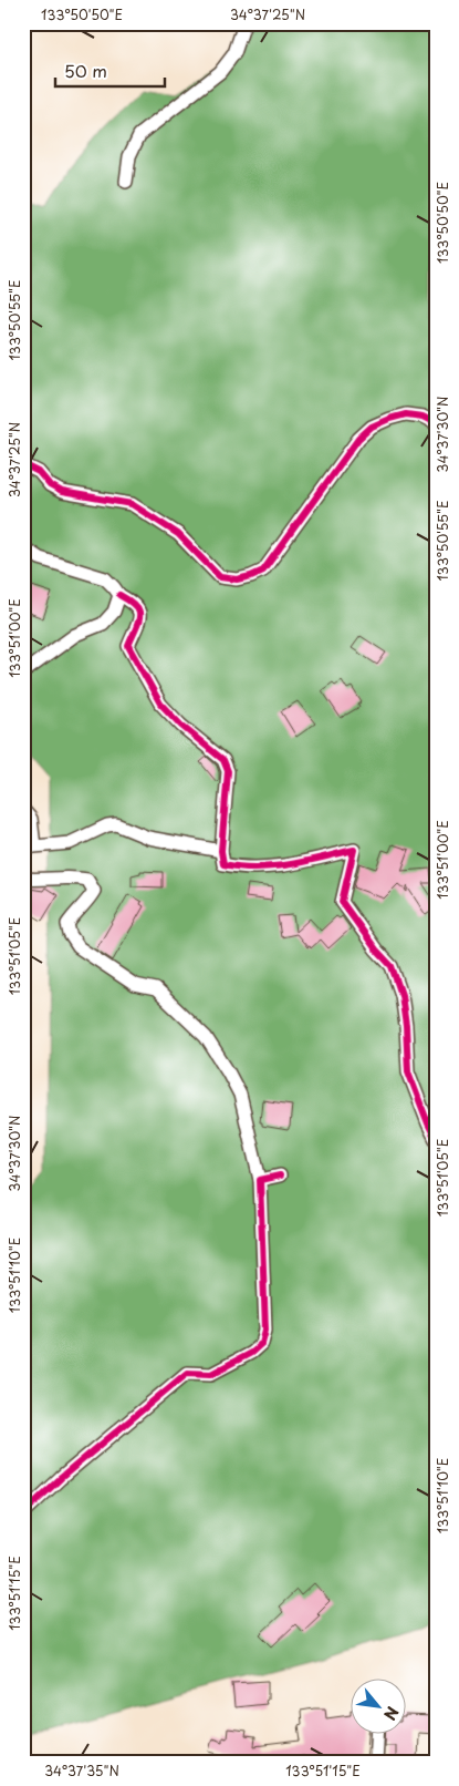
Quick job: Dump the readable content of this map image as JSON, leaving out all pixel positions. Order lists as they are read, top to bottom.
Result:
{
  "scale_bar": "50 m",
  "north": "bottom right",
  "coordinates": [
    "133°50'50\"E",
    "34°37'25\"N",
    "133°50'55\"E",
    "34°37'30\"N",
    "133°51'00\"E",
    "133°51'05\"E",
    "133°51'10\"E",
    "133°51'15\"E",
    "34°37'35\"N"
  ]
}
